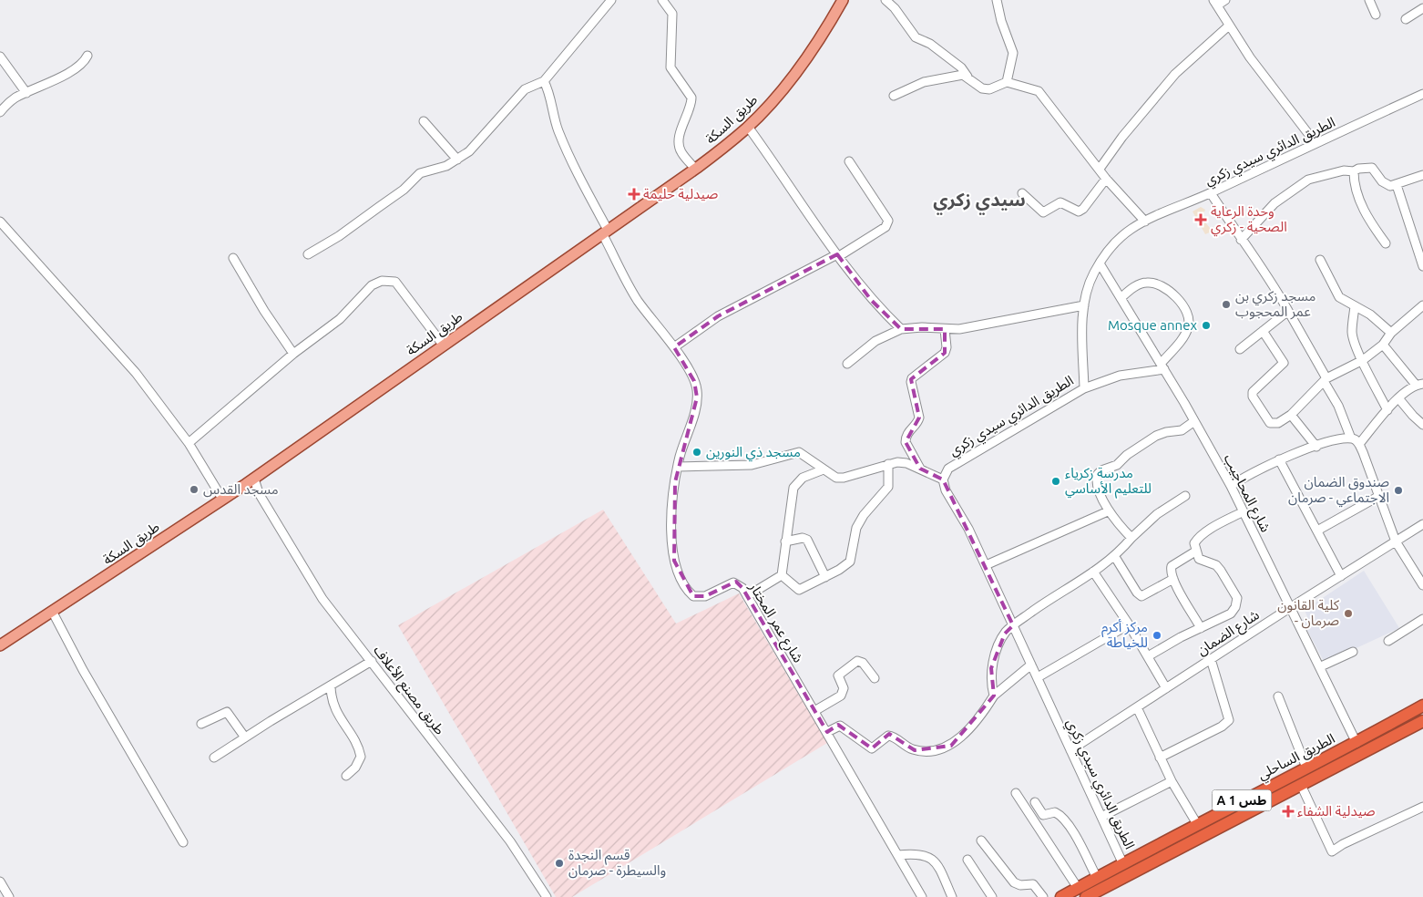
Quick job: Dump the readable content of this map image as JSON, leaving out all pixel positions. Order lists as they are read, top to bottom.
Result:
{
  "streets": {
    "highway": ["الطريق الساحلي", "A 1 طس"],
    "main road": ["طريق السكة"],
    "street": [
      "الطريق الدائري سيدي زكري",
      "شارع المحاجيب",
      "شارع عمر المختار",
      "شارع الضمان",
      "طريق مصنع الأعلاف"
    ]
  },
  "crossings": [
    ["طريق السكة", "شارع عمر المختار"],
    ["طريق السكة", "طريق مصنع الأعلاف"],
    ["الطريق الدائري سيدي زكري", "شارع المحاجيب"],
    ["الطريق الدائري سيدي زكري", "شارع الضمان"],
    ["الطريق الدائري سيدي زكري", "الطريق الساحلي"],
    ["شارع المحاجيب", "شارع الضمان"],
    ["شارع المحاجيب", "الطريق الساحلي"]
  ],
  "districts": ["سيدي زكري"],
  "places": {
    "health": ["صيدلية حليمة", "وحدة الرعاية الصحية - زكري", "صيدلية الشفاء"],
    "other": [
      "مسجد زكري بن عمر المحجوب",
      "Mosque annex",
      "مسجد ذي النورين",
      "مدرسة زكرياء للتعليم الأساسي",
      "مسجد القدس",
      "صندوق الضمان الاجتماعي - صرمان",
      "كلية القانون - صرمان",
      "مركز أكرم للخياطة",
      "قسم النجدة والسيطرة - صرمان"
    ]
  }
}
